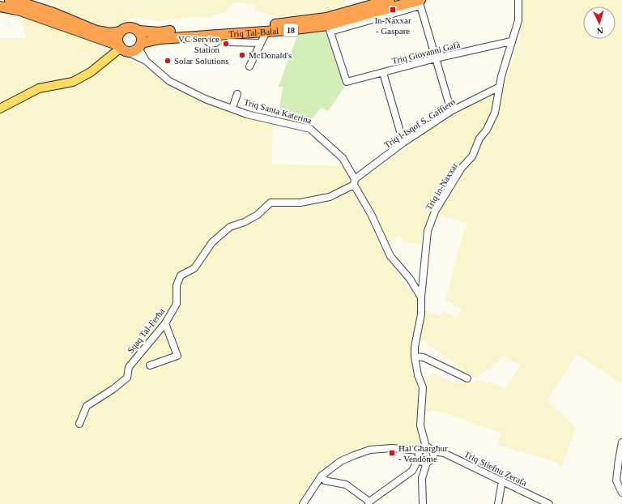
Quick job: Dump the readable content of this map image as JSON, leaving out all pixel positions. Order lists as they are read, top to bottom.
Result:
{
  "streets": {
    "highway": ["18", "Triq Tal-Balal"],
    "street": [
      "Triq Giovanni Gafà",
      "Triq Santa Katerina",
      "Triq l-Isqof S. Gaffiero",
      "Triq in-Naxxar",
      "Sqaq Tal-Ferħa",
      "Triq Stiefnu Zerafa"
    ]
  },
  "crossings": [
    ["Triq Tal-Balal", "Triq Giovanni Gafà"],
    ["Triq Tal-Balal", "Triq Santa Katerina"],
    ["Triq Giovanni Gafà", "Triq in-Naxxar"],
    ["Triq Santa Katerina", "Triq l-Isqof S. Gaffiero"],
    ["Triq Santa Katerina", "Triq in-Naxxar"],
    ["Triq Santa Katerina", "Sqaq Tal-Ferħa"],
    ["Triq l-Isqof S. Gaffiero", "Triq in-Naxxar"],
    ["Triq l-Isqof S. Gaffiero", "Sqaq Tal-Ferħa"],
    ["Triq in-Naxxar", "Triq Stiefnu Zerafa"]
  ],
  "places": {
    "transit": ["In-Naxxar - Gaspare", "Ħal Għargħur - Vendôme"],
    "other": ["VC Service Station", "McDonald's", "Solar Solutions"]
  },
  "north": "bottom"
}
